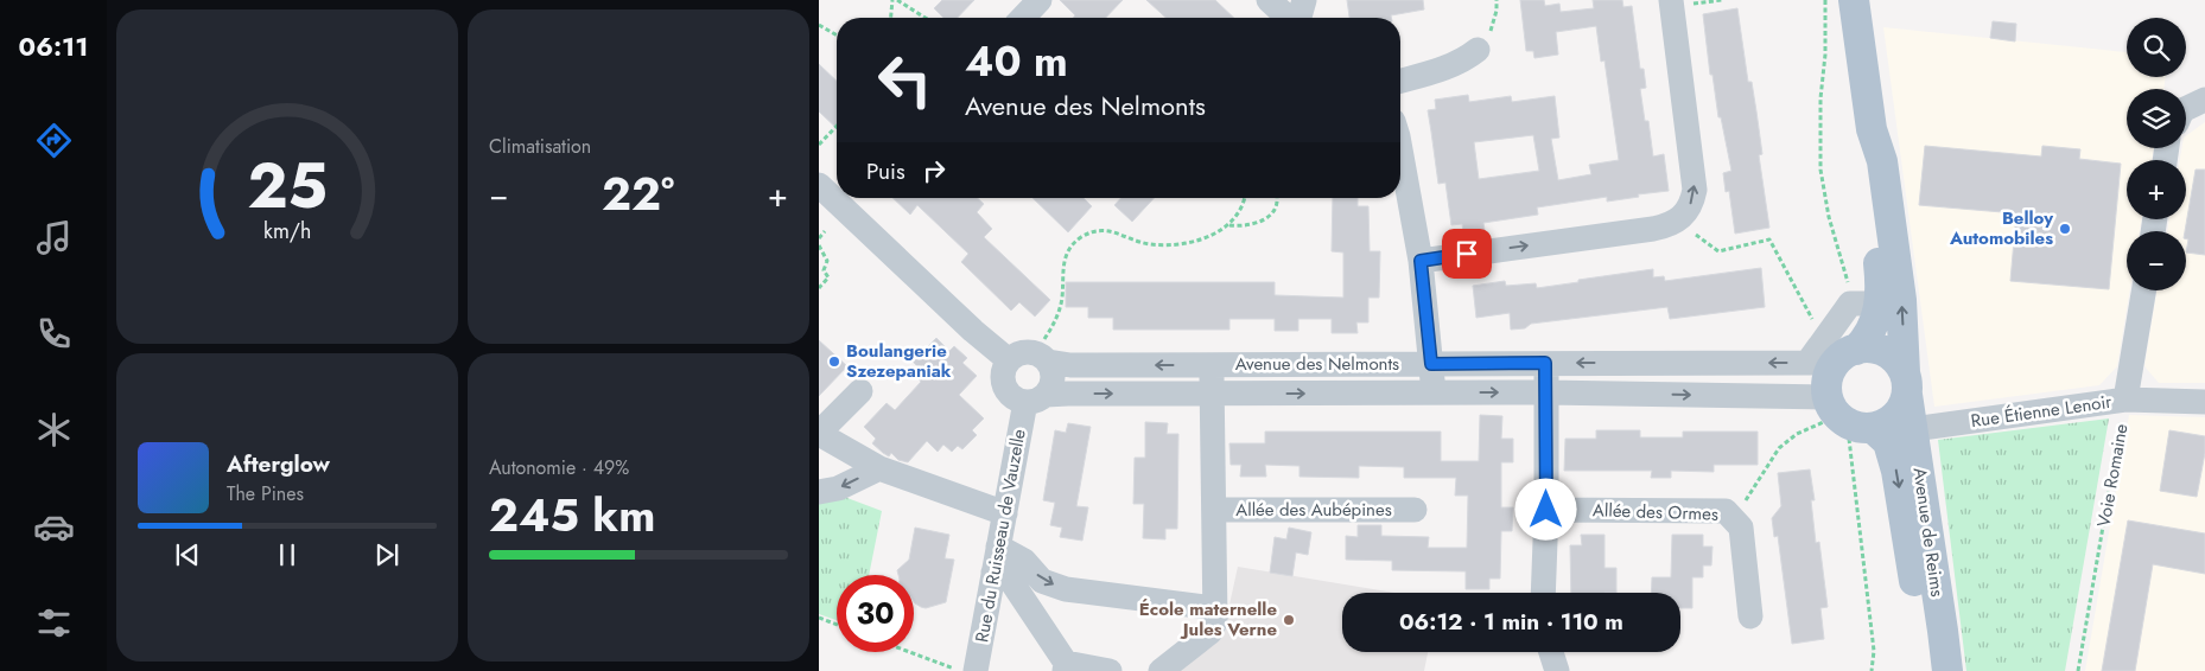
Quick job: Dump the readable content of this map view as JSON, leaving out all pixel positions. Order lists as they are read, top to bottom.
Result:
{
  "streets": {
    "main road": ["Avenue de Reims"],
    "street": [
      "Avenue des Nelmonts",
      "Rue Étienne Lenoir",
      "Voie Romaine",
      "Allée des Aubépines",
      "Allée des Ormes",
      "Rue du Ruisseau de Vauzelle"
    ]
  },
  "crossings": [
    ["Avenue des Nelmonts", "Allée des Aubépines"],
    ["Avenue des Nelmonts", "Avenue de Reims"],
    ["Avenue des Nelmonts", "Rue du Ruisseau de Vauzelle"],
    ["Rue Étienne Lenoir", "Voie Romaine"],
    ["Rue Étienne Lenoir", "Avenue de Reims"]
  ],
  "places": ["Belloy Automobiles", "Boulangerie Szezepaniak", "École maternelle Jules Verne"],
  "page": {
    "tabs": "06:11",
    "tile": [
      "Climatisation",
      ["Autonomie · 49%", "245 km"]
    ],
    "map_buttons": ["+", "−"],
    "turn": ["40 m", "Avenue des Nelmonts"],
    "then": "Puis",
    "heat": ["−", "22°", "+"],
    "song": ["Afterglow", "The Pines"],
    "limit": "30",
    "trip": "06:12 · 1 min · 110 m",
    "gauge": ["25", "km/h"]
  }
}
